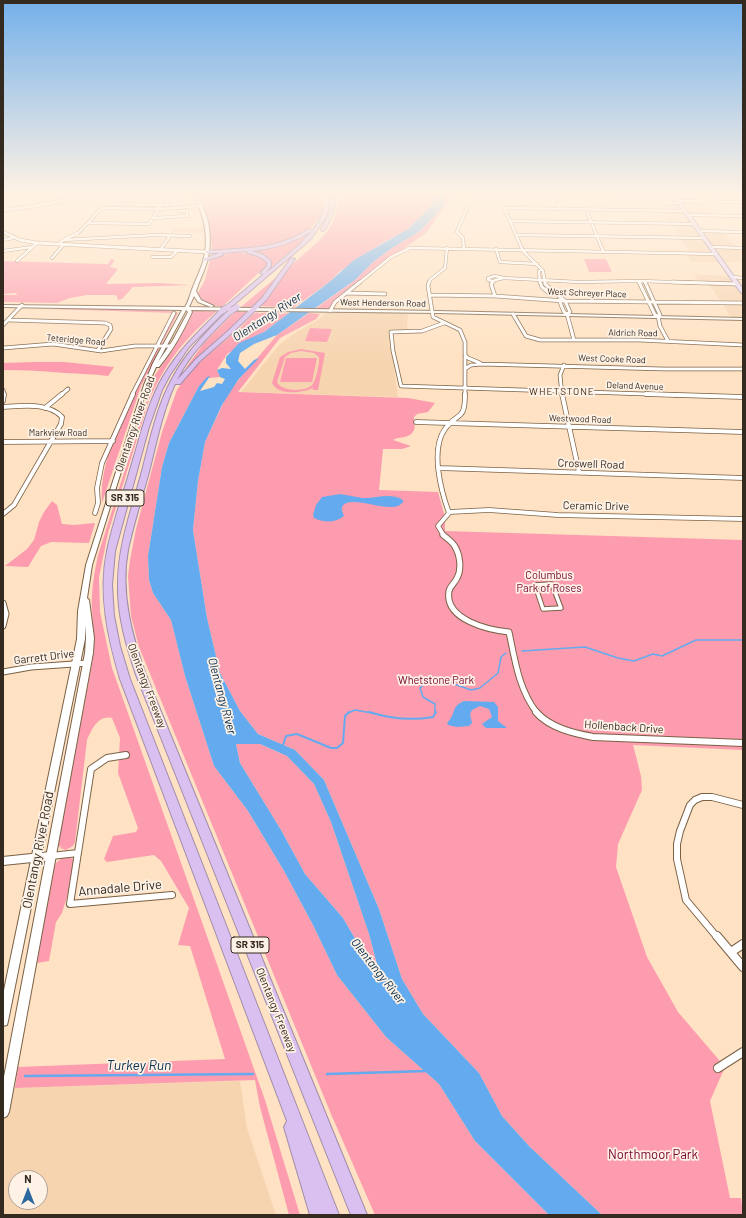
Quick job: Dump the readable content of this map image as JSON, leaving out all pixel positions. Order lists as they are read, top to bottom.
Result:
{
  "streets": {
    "highway": ["SR 315", "Olentangy Freeway"],
    "main road": ["West Henderson Road", "Olentangy River Road"],
    "street": [
      "West Schreyer Place",
      "Aldrich Road",
      "Teteridge Road",
      "West Cooke Road",
      "Deland Avenue",
      "Westwood Road",
      "Markview Road",
      "Croswell Road",
      "Ceramic Drive",
      "Garrett Drive",
      "Hollenback Drive",
      "Annadale Drive"
    ]
  },
  "crossings": [
    ["West Henderson Road", "Aldrich Road"],
    ["West Henderson Road", "Olentangy River Road"],
    ["West Henderson Road", "Olentangy Freeway"],
    ["Teteridge Road", "Olentangy River Road"],
    ["Olentangy River Road", "Markview Road"],
    ["Olentangy River Road", "Garrett Drive"],
    ["Ceramic Drive", "Hollenback Drive"]
  ],
  "districts": ["WHETSTONE"],
  "water": ["Olentangy River", "Turkey Run"],
  "parks": ["Columbus Park of Roses", "Whetstone Park", "Northmoor Park"],
  "north": "top"
}
